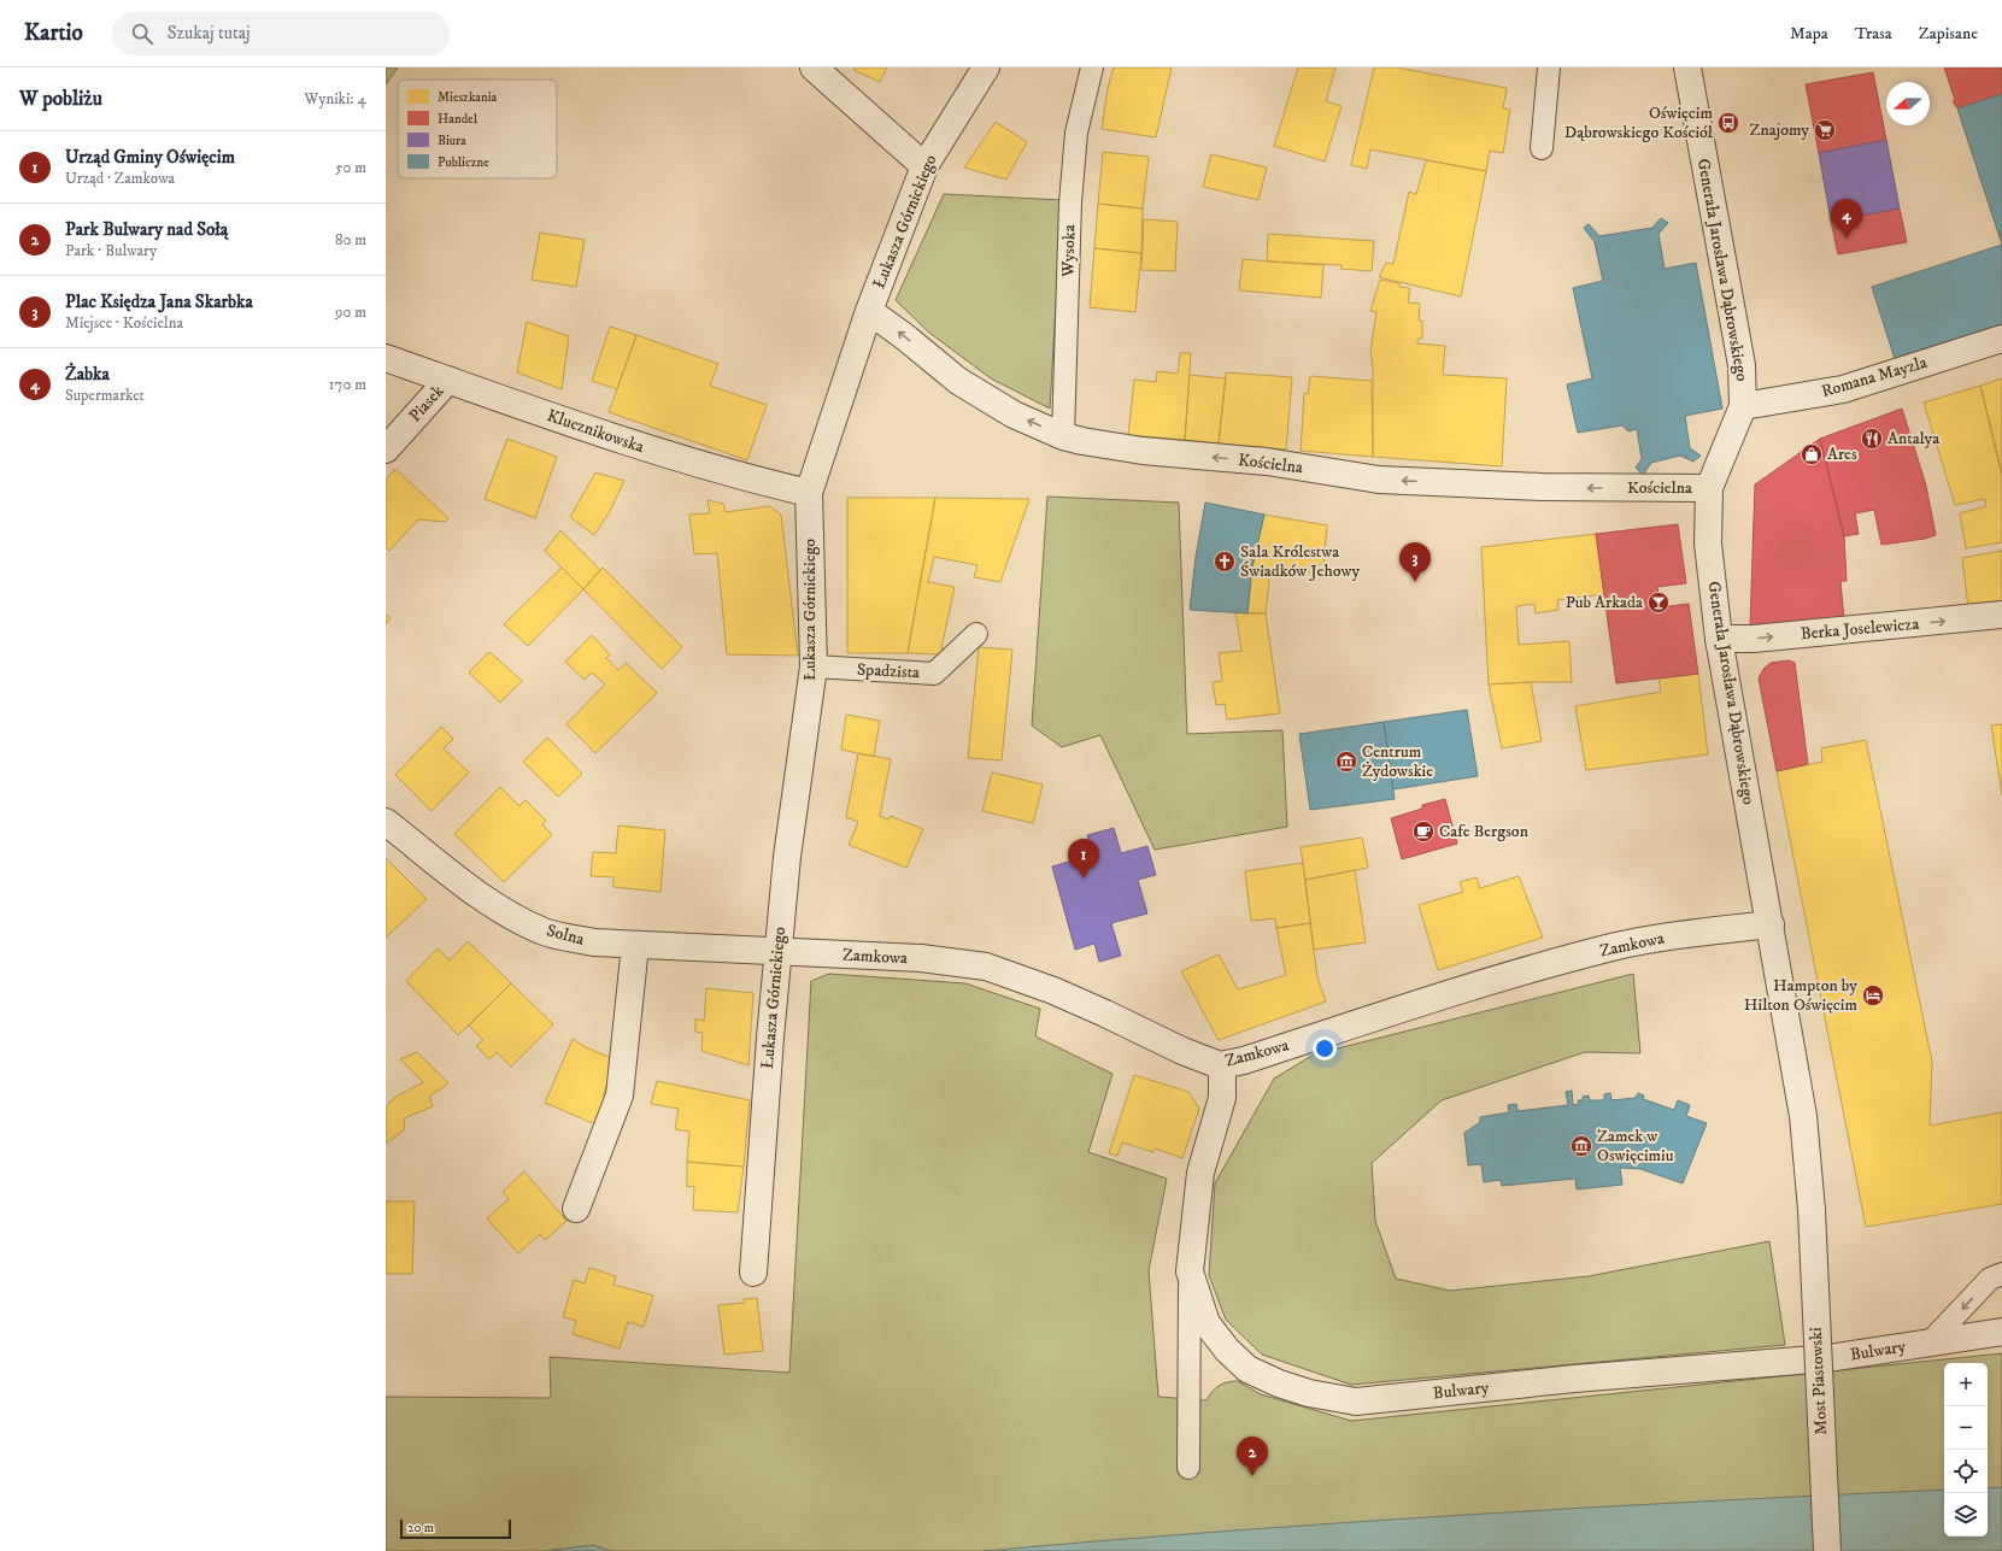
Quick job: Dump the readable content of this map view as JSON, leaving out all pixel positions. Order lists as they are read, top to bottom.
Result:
{
  "streets": {
    "street": [
      "Łukasza Górnickiego",
      "Generała Jarosława Dąbrowskiego",
      "Romana Mayzla",
      "Piasek",
      "Klucznikowska",
      "Kościelna",
      "Berka Joselewicza",
      "Solna",
      "Zamkowa",
      "Bulwary",
      "Most Piastowski"
    ],
    "lane": ["Wysoka", "Spadzista"]
  },
  "crossings": [
    ["Łukasza Górnickiego", "Klucznikowska"],
    ["Łukasza Górnickiego", "Kościelna"],
    ["Łukasza Górnickiego", "Spadzista"],
    ["Łukasza Górnickiego", "Solna"],
    ["Łukasza Górnickiego", "Zamkowa"],
    ["Wysoka", "Kościelna"],
    ["Generała Jarosława Dąbrowskiego", "Romana Mayzla"],
    ["Generała Jarosława Dąbrowskiego", "Kościelna"],
    ["Generała Jarosława Dąbrowskiego", "Berka Joselewicza"],
    ["Generała Jarosława Dąbrowskiego", "Zamkowa"],
    ["Generała Jarosława Dąbrowskiego", "Most Piastowski"],
    ["Piasek", "Klucznikowska"],
    ["Solna", "Zamkowa"],
    ["Zamkowa", "Bulwary"]
  ],
  "one_way": ["Kościelna", "Berka Joselewicza"],
  "places": {
    "bus stop": ["Oświęcim Dąbrowskiego Kościół"],
    "supermarket": ["Znajomy"],
    "restaurant": ["Antalya"],
    "shop": ["Ares"],
    "church": ["Sala Królestwa Świadków Jehowy"],
    "bar": ["Pub Arkada"],
    "museum": ["Centrum Żydowskie", "Zamek w Oswięcimiu"],
    "cafe": ["Cafe Bergson"],
    "hotel": ["Hampton by Hilton Oświęcim"]
  },
  "legend": [
    "Mieszkania",
    "Handel",
    "Biura",
    "Publiczne"
  ],
  "scale_bar": "20 m",
  "north": "left",
  "page": {
    "header": "Kartio",
    "search": "Szukaj tutaj",
    "nav": ["Mapa", "Trasa", "Zapisane"],
    "heading": ["W pobliżu", "Wyniki: 4"],
    "list": [
      {
        "mark": "1",
        "name": "Urząd Gminy Oświęcim",
        "note": "Urząd · Zamkowa",
        "value": "50 m"
      },
      {
        "mark": "2",
        "name": "Park Bulwary nad Sołą",
        "note": "Park · Bulwary",
        "value": "80 m"
      },
      {
        "mark": "3",
        "name": "Plac Księdza Jana Skarbka",
        "note": "Miejsce · Kościelna",
        "value": "90 m"
      },
      {
        "mark": "4",
        "name": "Żabka",
        "note": "Supermarket",
        "value": "170 m"
      }
    ],
    "pins": [
      "4",
      "3",
      "1",
      "2"
    ],
    "map_buttons": ["+", "−"],
    "scale": "20 m"
  }
}
